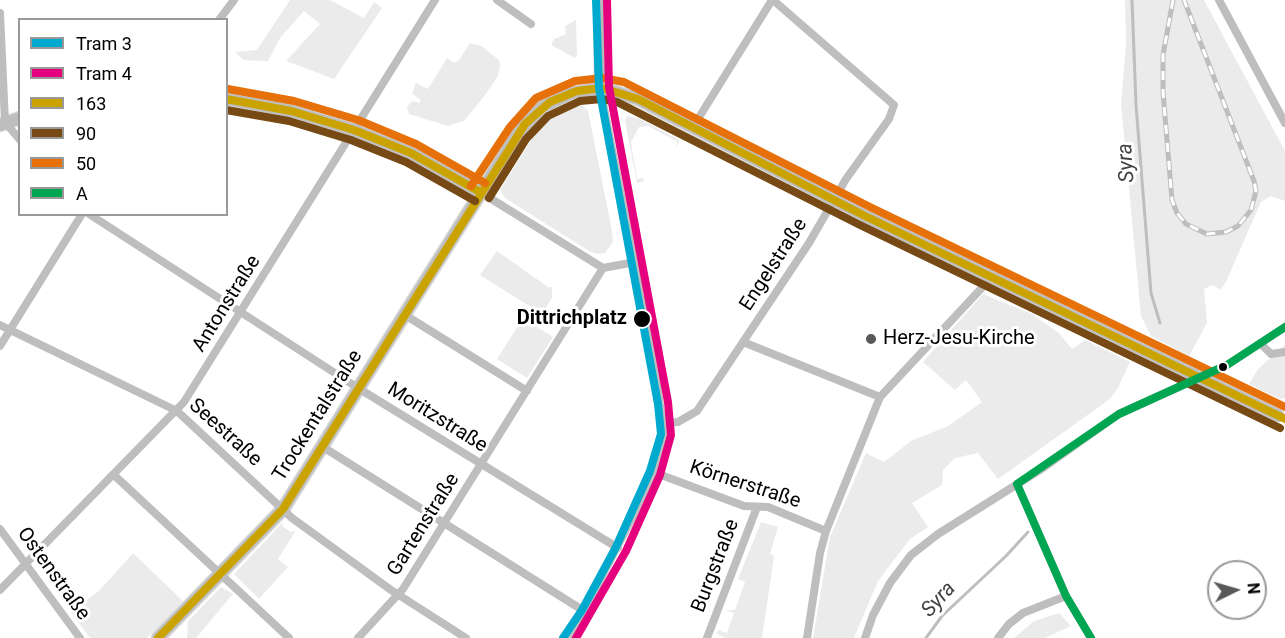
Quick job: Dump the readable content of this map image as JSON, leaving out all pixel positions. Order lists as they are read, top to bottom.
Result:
{
  "streets": {
    "main road": ["Trockentalstraße"],
    "street": [
      "Engelstraße",
      "Antonstraße",
      "Moritzstraße",
      "Seestraße",
      "Körnerstraße",
      "Gartenstraße",
      "Burgstraße",
      "Ostenstraße"
    ]
  },
  "crossings": [
    ["Antonstraße", "Moritzstraße"],
    ["Antonstraße", "Seestraße"],
    ["Antonstraße", "Ostenstraße"],
    ["Trockentalstraße", "Moritzstraße"],
    ["Trockentalstraße", "Seestraße"],
    ["Moritzstraße", "Gartenstraße"],
    ["Seestraße", "Gartenstraße"],
    ["Körnerstraße", "Burgstraße"]
  ],
  "water": ["Syra"],
  "places": ["Dittrichplatz", "Herz-Jesu-Kirche"],
  "lines": [
    "tram line 3",
    "tram line 4",
    "transit line 50",
    "transit line 163",
    "transit line 90",
    "transit line A"
  ],
  "legend": [
    "Tram 3",
    "Tram 4",
    "163",
    "90",
    "50",
    "A"
  ],
  "north": "right"
}
